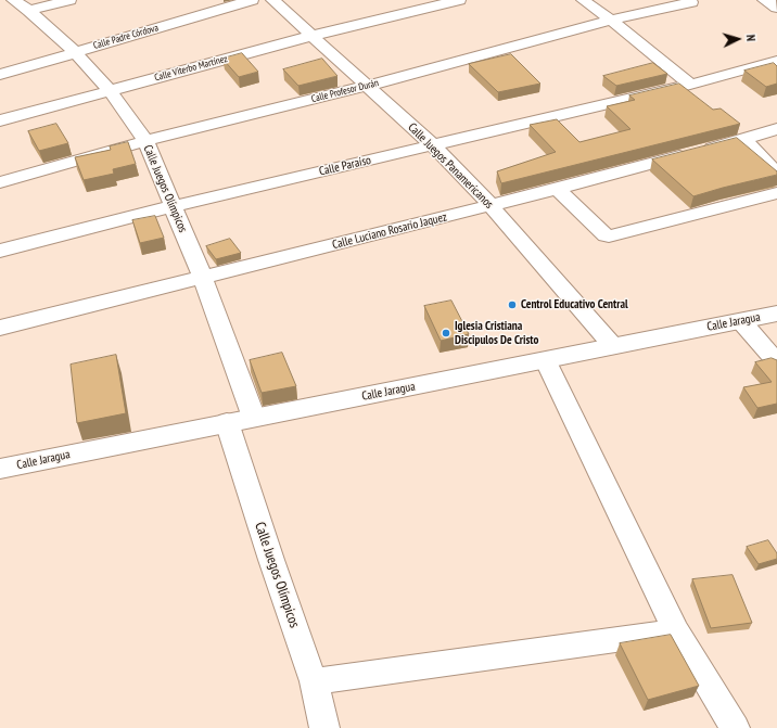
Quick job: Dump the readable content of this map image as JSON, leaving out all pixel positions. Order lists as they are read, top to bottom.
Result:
{
  "streets": {
    "street": [
      "Calle Padre Córdova",
      "Calle Viterbo Martínez",
      "Calle Profesor Durán",
      "Calle Paraíso",
      "Calle Juegos Panamericanos",
      "Calle Juegos Olímpicos",
      "Calle Luciano Rosario Jaquez",
      "Calle Jaragua"
    ]
  },
  "crossings": [
    ["Calle Padre Córdova", "Calle Juegos Olímpicos"],
    ["Calle Viterbo Martínez", "Calle Juegos Panamericanos"],
    ["Calle Viterbo Martínez", "Calle Juegos Olímpicos"],
    ["Calle Profesor Durán", "Calle Juegos Panamericanos"],
    ["Calle Profesor Durán", "Calle Juegos Olímpicos"],
    ["Calle Paraíso", "Calle Juegos Panamericanos"],
    ["Calle Paraíso", "Calle Juegos Olímpicos"],
    ["Calle Juegos Panamericanos", "Calle Luciano Rosario Jaquez"],
    ["Calle Juegos Panamericanos", "Calle Jaragua"],
    ["Calle Juegos Olímpicos", "Calle Luciano Rosario Jaquez"],
    ["Calle Juegos Olímpicos", "Calle Jaragua"]
  ],
  "places": ["Centrol Educativo Central", "Iglesia Cristiana Discipulos De Cristo"],
  "north": "right"
}
